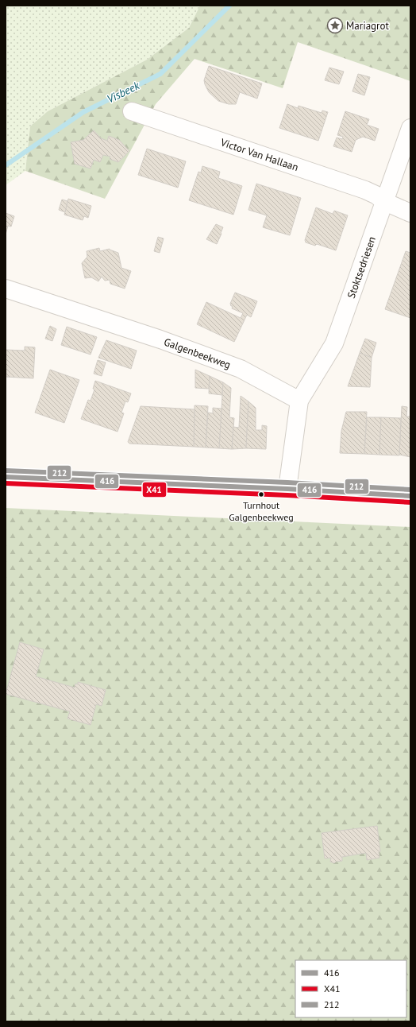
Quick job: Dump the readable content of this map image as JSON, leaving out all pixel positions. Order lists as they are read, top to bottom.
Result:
{
  "streets": {
    "street": ["Victor Van Hallaan", "Stoktsedriesen", "Galgenbeekweg"]
  },
  "crossings": [
    ["Victor Van Hallaan", "Stoktsedriesen"],
    ["Stoktsedriesen", "Galgenbeekweg"]
  ],
  "water": ["Visbeek"],
  "places": {
    "place": ["Mariagrot"],
    "other": ["Turnhout Galgenbeekweg"]
  },
  "lines": ["transit line 212", "transit line 416", "transit line X41"],
  "legend": ["416", "X41", "212"]
}
